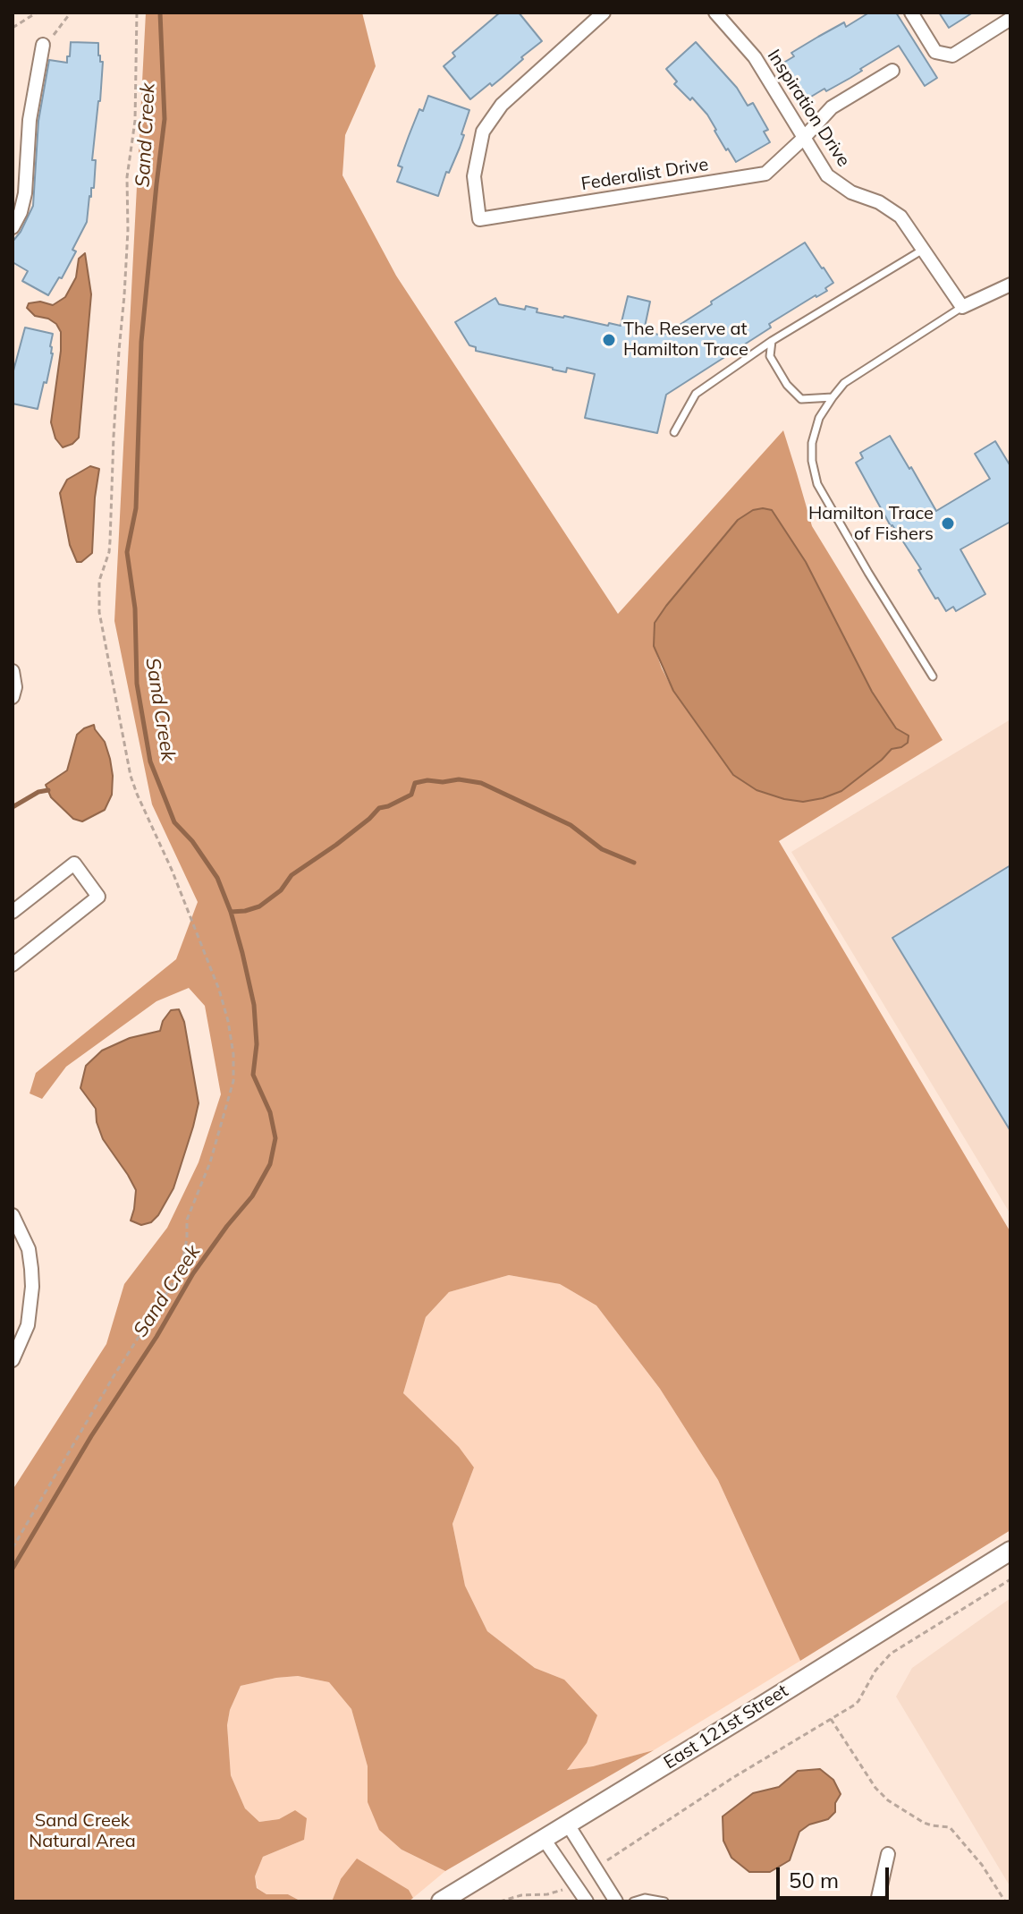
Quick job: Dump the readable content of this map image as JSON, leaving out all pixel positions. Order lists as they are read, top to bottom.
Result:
{
  "streets": {
    "street": ["Inspiration Drive", "Federalist Drive", "East 121st Street"]
  },
  "crossings": [
    ["Inspiration Drive", "Federalist Drive"]
  ],
  "water": ["Sand Creek"],
  "parks": ["Sand Creek Natural Area"],
  "places": ["The Reserve at Hamilton Trace", "Hamilton Trace of Fishers"],
  "scale_bar": "50 m"
}
